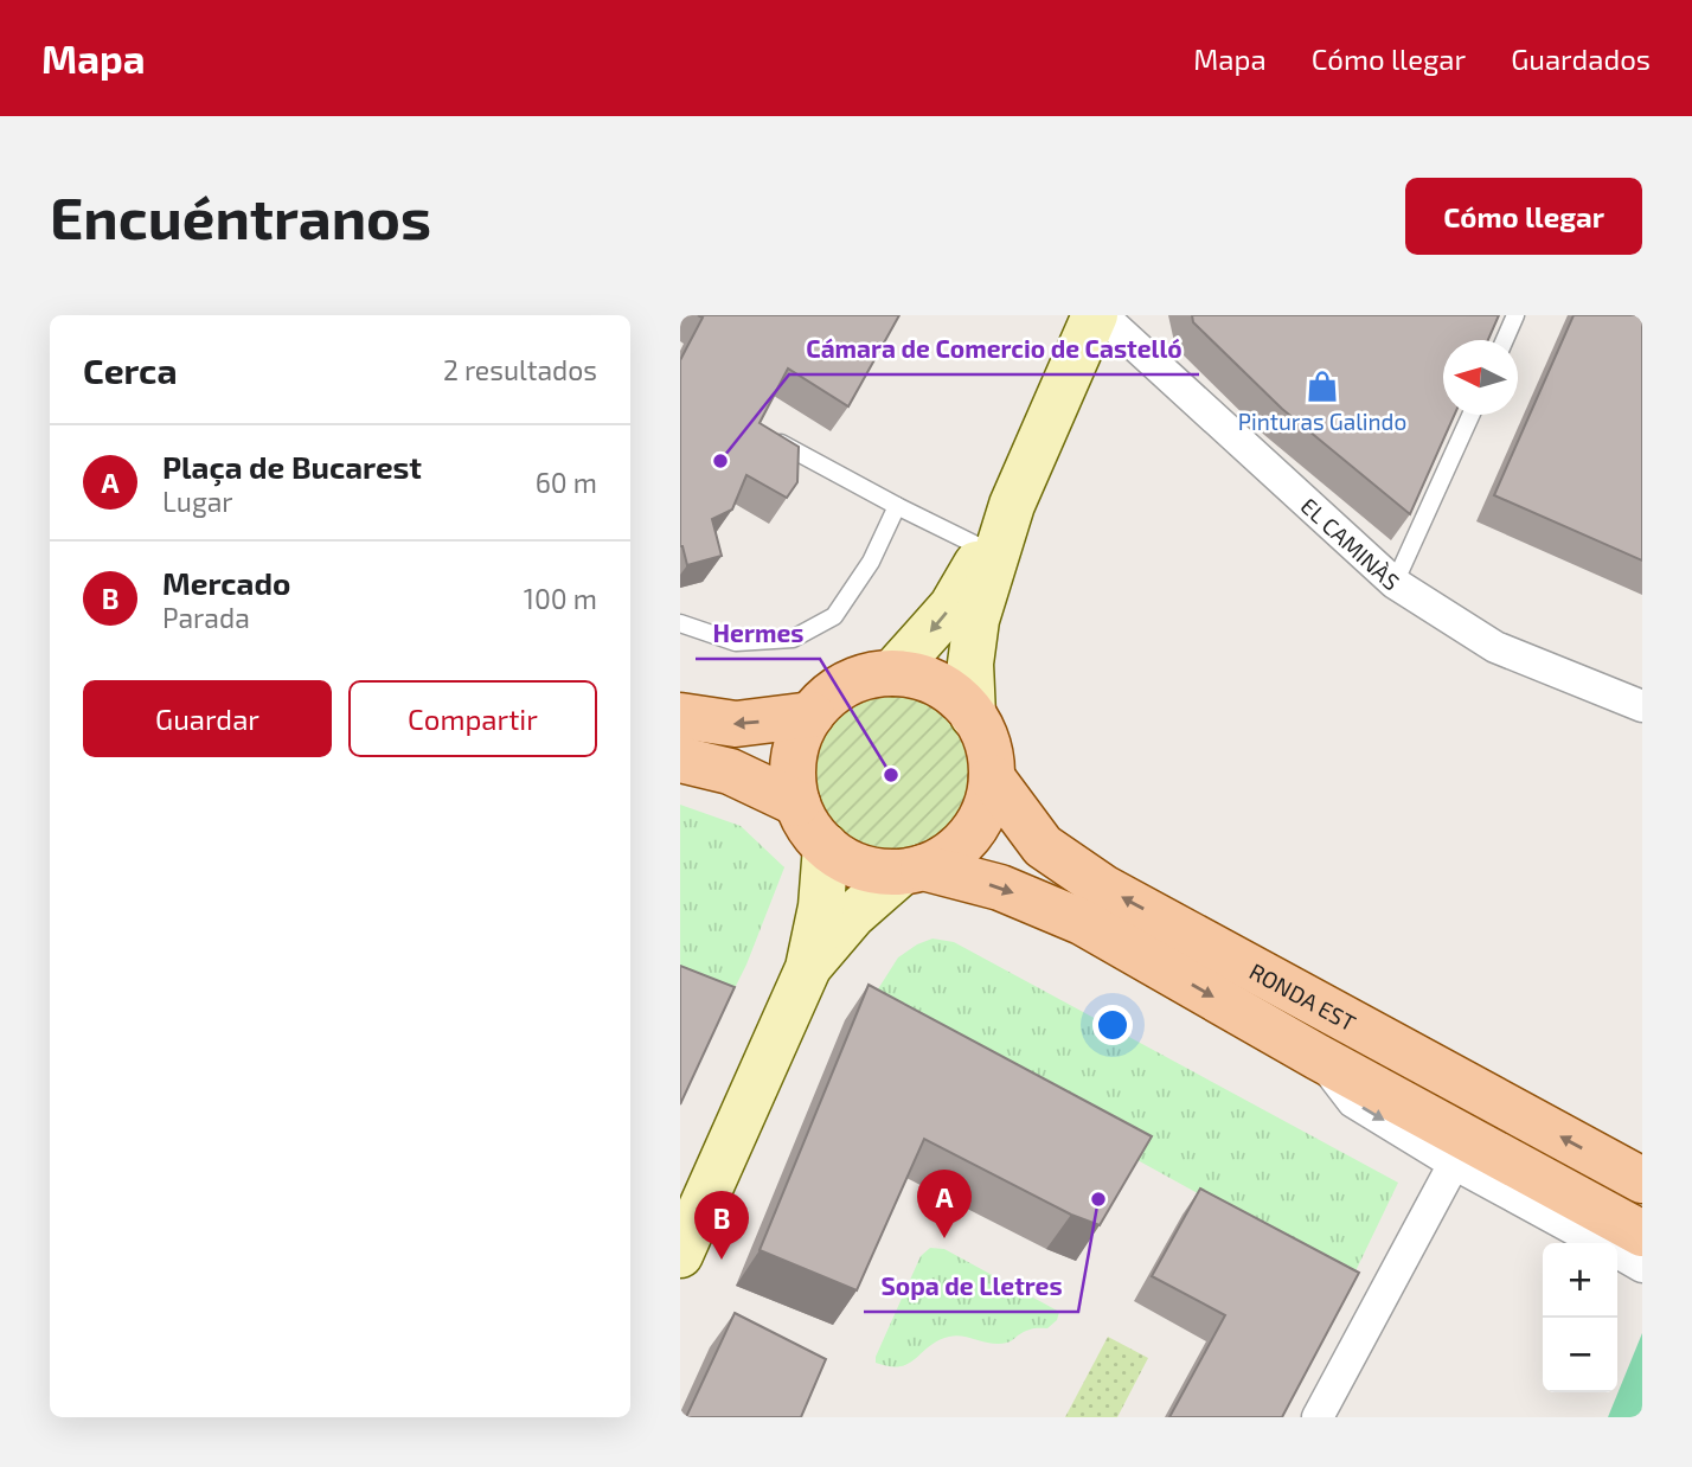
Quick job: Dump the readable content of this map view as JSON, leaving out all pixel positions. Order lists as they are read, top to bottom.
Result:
{
  "streets": {
    "main road": ["RONDA EST"],
    "street": ["EL CAMINÀS"]
  },
  "places": {
    "shop": ["Pinturas Galindo"],
    "other": ["Cámara de Comercio de Castelló", "Hermes", "Sopa de Lletres"]
  },
  "north": "left",
  "page": {
    "header": "Mapa",
    "nav": ["Mapa", "Cómo llegar", "Guardados"],
    "buttons": [
      "Cómo llegar",
      ["Guardar", "Compartir"]
    ],
    "title": "Encuéntranos",
    "heading": ["Cerca", "2 resultados"],
    "list": [
      {
        "mark": "A",
        "name": "Plaça de Bucarest",
        "note": "Lugar",
        "value": "60 m"
      },
      {
        "mark": "B",
        "name": "Mercado",
        "note": "Parada",
        "value": "100 m"
      }
    ],
    "pins": ["A", "B"],
    "map_buttons": ["+", "−"]
  }
}
